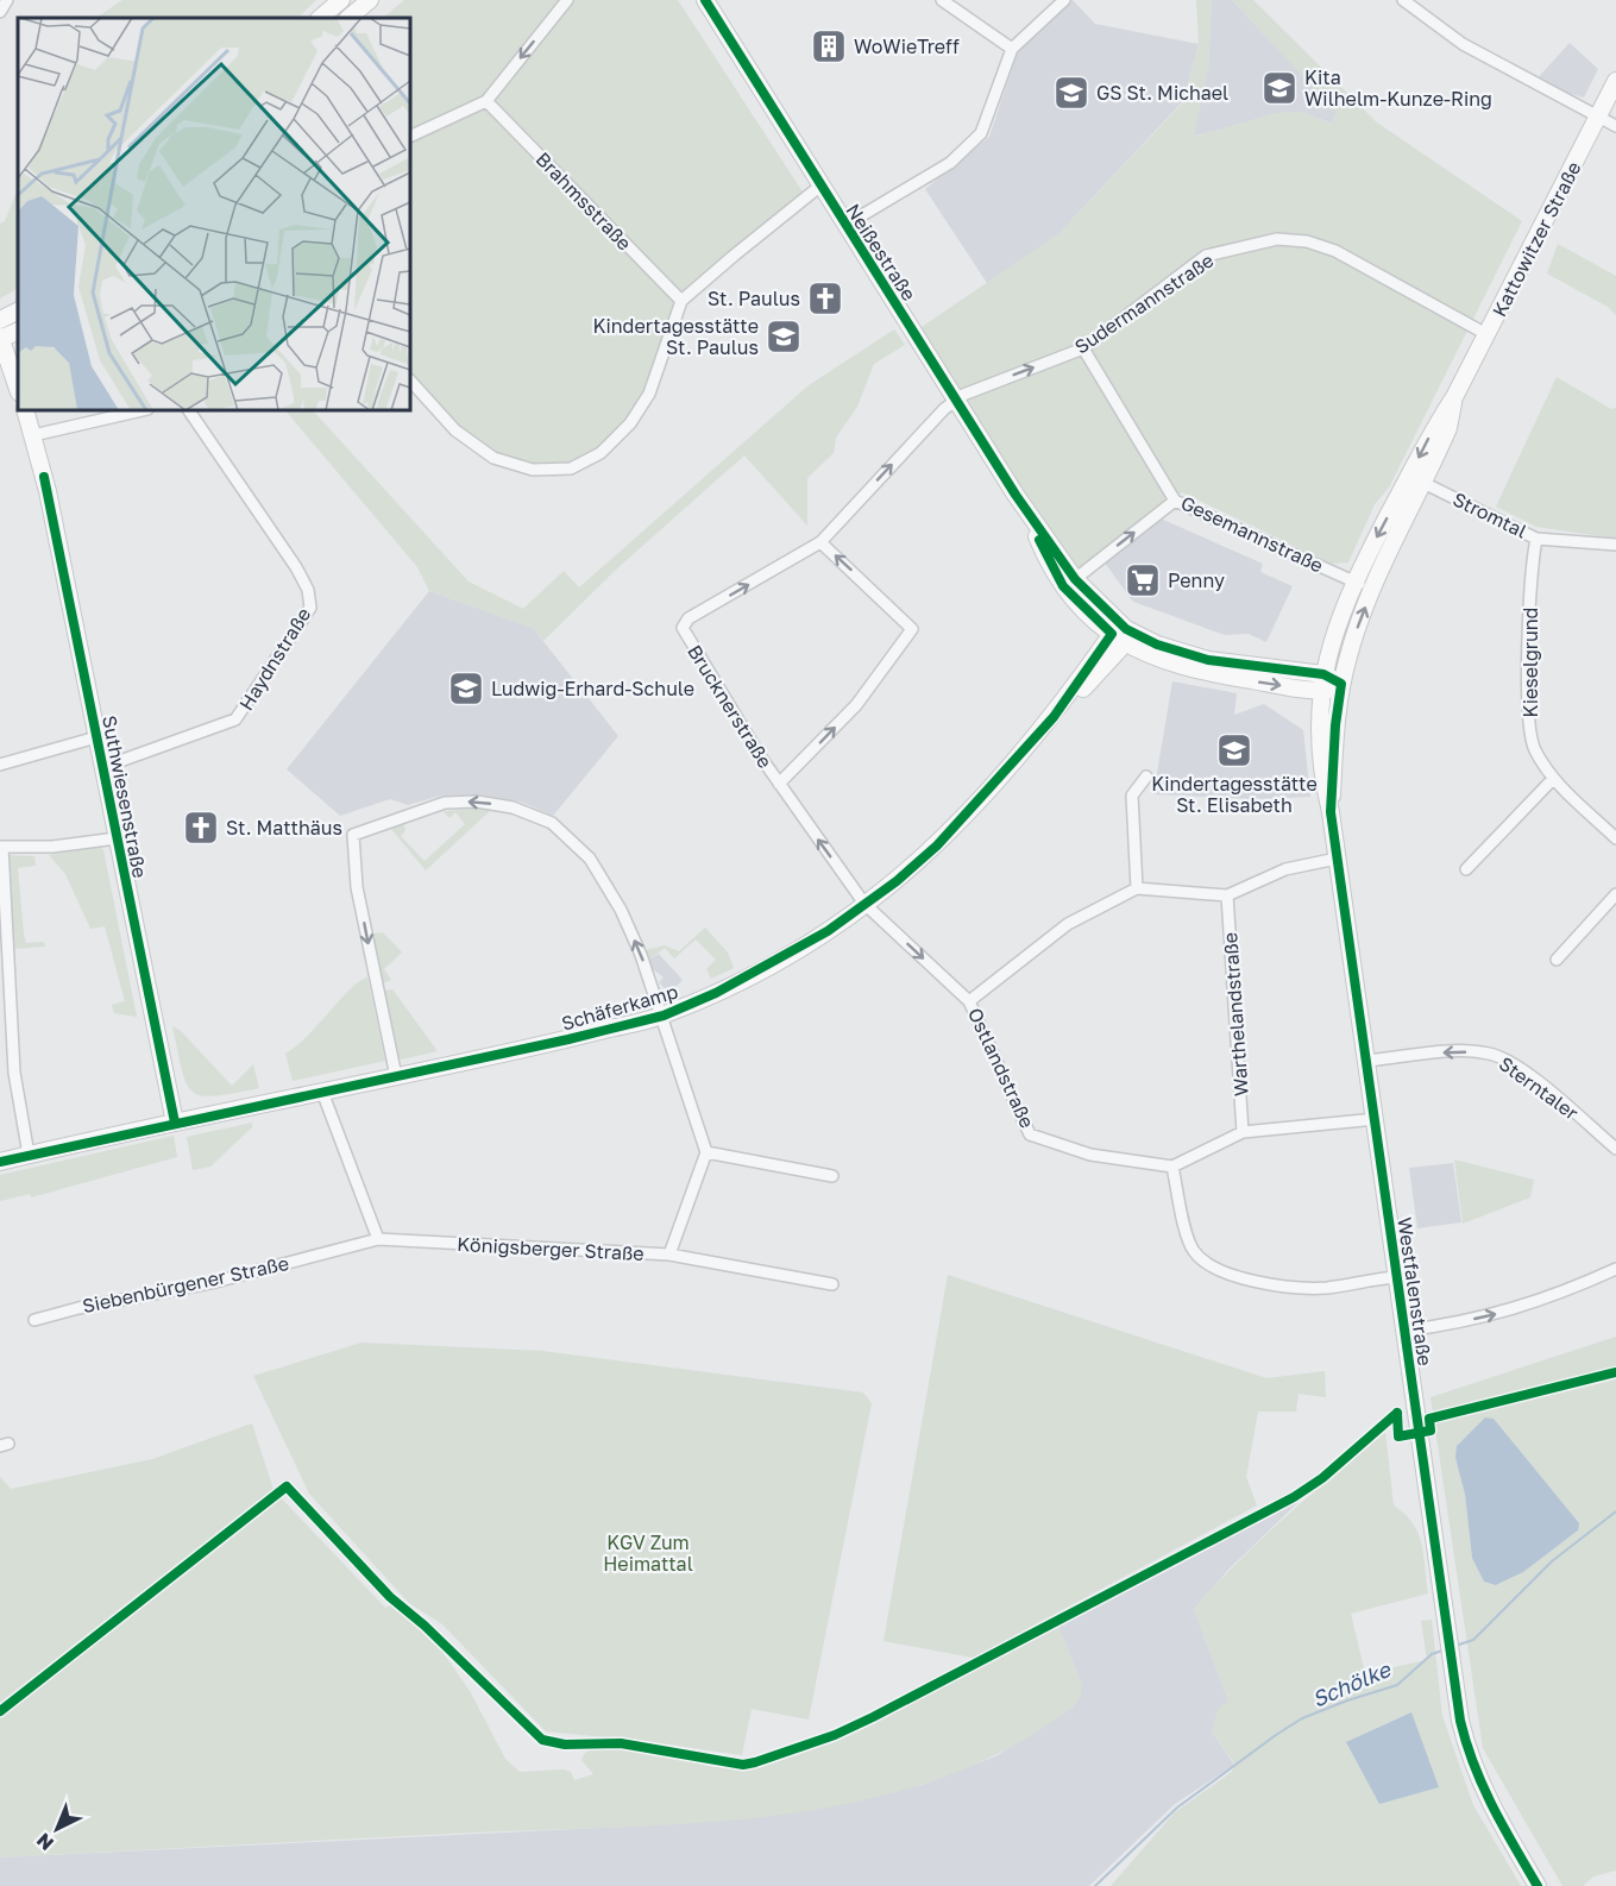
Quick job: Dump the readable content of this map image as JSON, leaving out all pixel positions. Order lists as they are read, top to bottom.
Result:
{
  "streets": {
    "street": [
      "Brahmsstraße",
      "Kattowitzer Straße",
      "Neißestraße",
      "Sudermannstraße",
      "Stromtal",
      "Gesemannstraße",
      "Haydnstraße",
      "Kieselgrund",
      "Brucknerstraße",
      "Suthwiesenstraße",
      "Schäferkamp",
      "Warthelandstraße",
      "Ostlandstraße",
      "Sterntaler",
      "Königsberger Straße",
      "Siebenbürgener Straße",
      "Westfalenstraße"
    ]
  },
  "crossings": [
    ["Kattowitzer Straße", "Neißestraße"],
    ["Kattowitzer Straße", "Sudermannstraße"],
    ["Kattowitzer Straße", "Stromtal"],
    ["Kattowitzer Straße", "Gesemannstraße"],
    ["Kattowitzer Straße", "Westfalenstraße"],
    ["Neißestraße", "Sudermannstraße"],
    ["Neißestraße", "Brucknerstraße"],
    ["Neißestraße", "Schäferkamp"],
    ["Neißestraße", "Westfalenstraße"],
    ["Sudermannstraße", "Gesemannstraße"],
    ["Sudermannstraße", "Brucknerstraße"],
    ["Stromtal", "Kieselgrund"],
    ["Haydnstraße", "Suthwiesenstraße"],
    ["Brucknerstraße", "Schäferkamp"],
    ["Brucknerstraße", "Ostlandstraße"],
    ["Suthwiesenstraße", "Schäferkamp"],
    ["Schäferkamp", "Ostlandstraße"],
    ["Sterntaler", "Westfalenstraße"],
    ["Königsberger Straße", "Siebenbürgener Straße"]
  ],
  "one_way": ["Sterntaler"],
  "water": ["Schölke"],
  "parks": ["KGV Zum Heimattal"],
  "places": {
    "building": ["WoWieTreff"],
    "school or university": [
      "Kita Wilhelm-Kunze-Ring",
      "GS St. Michael",
      "Kindertagesstätte St. Paulus",
      "Ludwig-Erhard-Schule",
      "Kindertagesstätte St. Elisabeth"
    ],
    "church": ["St. Paulus", "St. Matthäus"],
    "supermarket": ["Penny"]
  },
  "north": "bottom left"
}
